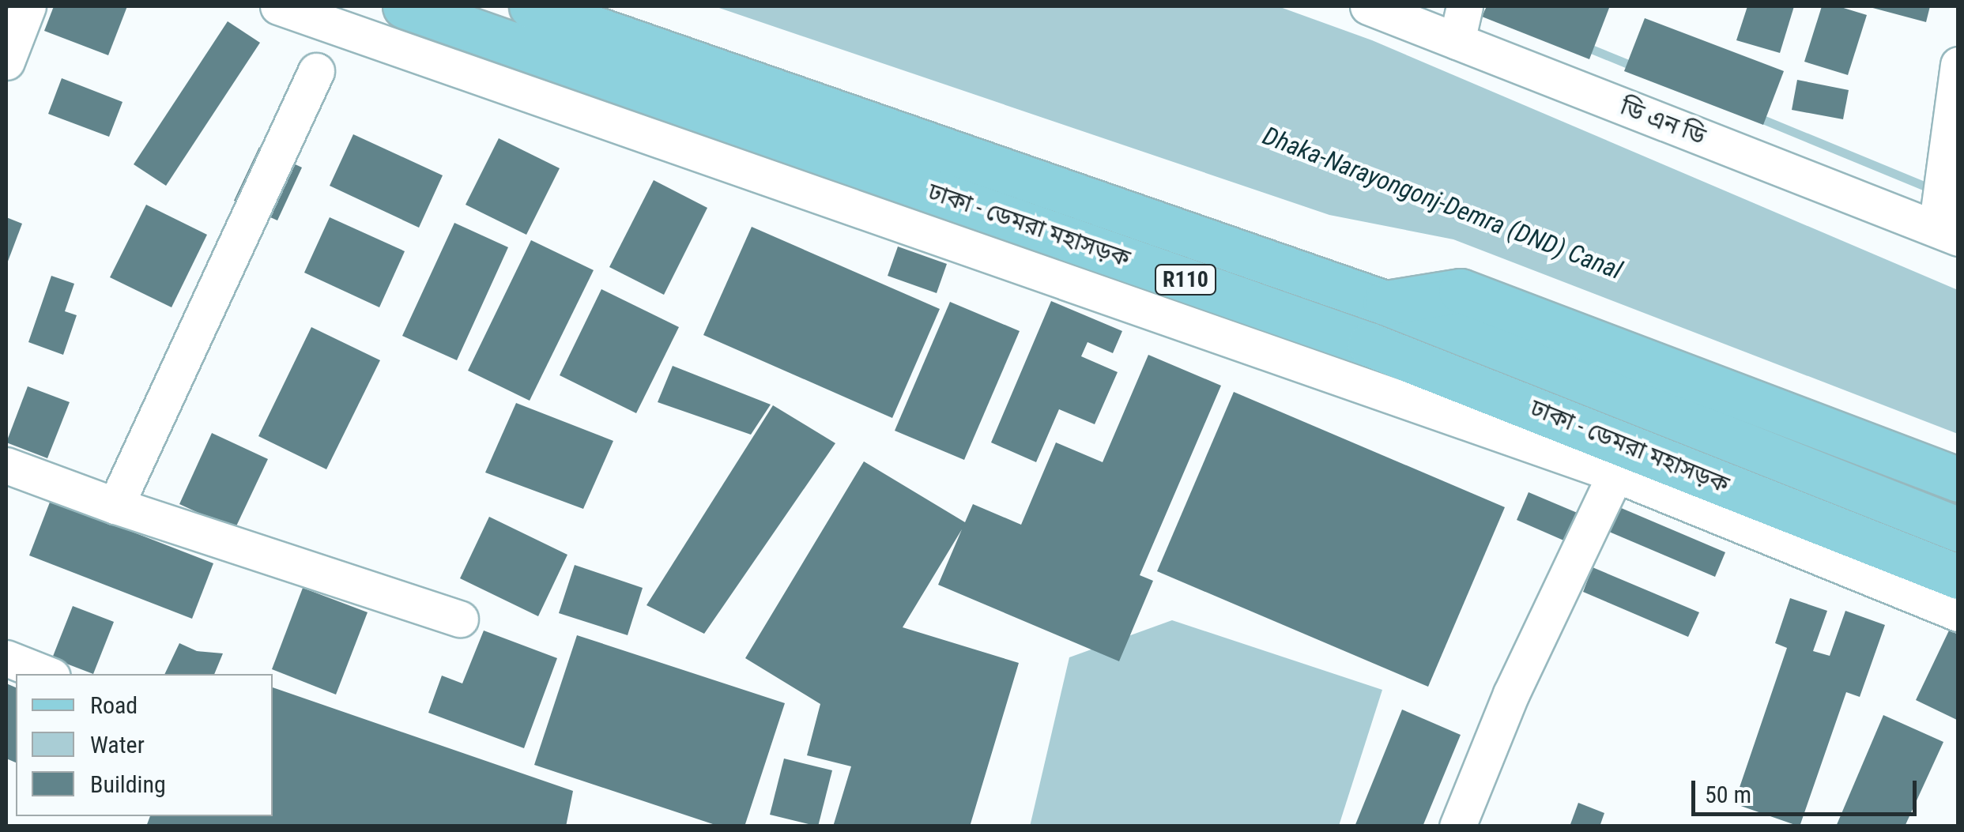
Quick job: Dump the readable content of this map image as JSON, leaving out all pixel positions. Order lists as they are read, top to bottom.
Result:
{
  "streets": {
    "main road": ["ঢাকা - ডেমরা মহাসড়ক", "R110"],
    "street": ["ডি এন ডি"]
  },
  "water": ["Dhaka-Narayongonj-Demra (DND) Canal"],
  "legend": ["Road", "Water", "Building"],
  "scale_bar": "50 m"
}
